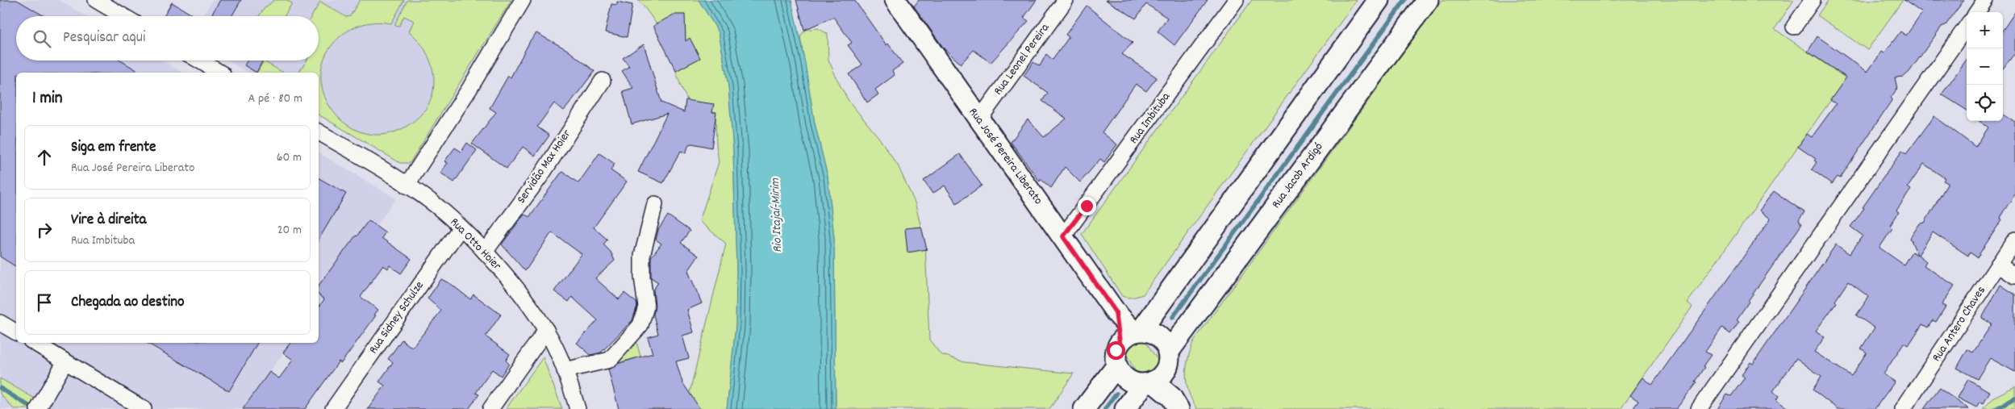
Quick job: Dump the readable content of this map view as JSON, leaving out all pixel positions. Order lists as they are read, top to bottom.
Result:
{
  "streets": {
    "main road": ["Rua José Pereira Liberato", "Rua Jacob Ardigó"],
    "street": [
      "Rua Leonel Pereira",
      "Rua Imbituba",
      "Servidão Max Hoier",
      "Rua Otto Hoier",
      "Rua Sidney Schulze",
      "Rua Antero Chaves"
    ]
  },
  "crossings": [
    ["Rua Leonel Pereira", "Rua José Pereira Liberato"],
    ["Rua Imbituba", "Rua José Pereira Liberato"],
    ["Rua José Pereira Liberato", "Rua Jacob Ardigó"],
    ["Servidão Max Hoier", "Rua Otto Hoier"],
    ["Rua Otto Hoier", "Rua Sidney Schulze"]
  ],
  "water": ["Rio Itajaí-Mirim"],
  "page": {
    "map_buttons": ["+", "−"],
    "search": "Pesquisar aqui",
    "heading": ["1 min", "A pé · 80 m"],
    "list": [
      ["Siga em frente", "Rua José Pereira Liberato", "60 m"],
      ["Vire à direita", "Rua Imbituba", "20 m"],
      "Chegada ao destino"
    ]
  }
}
